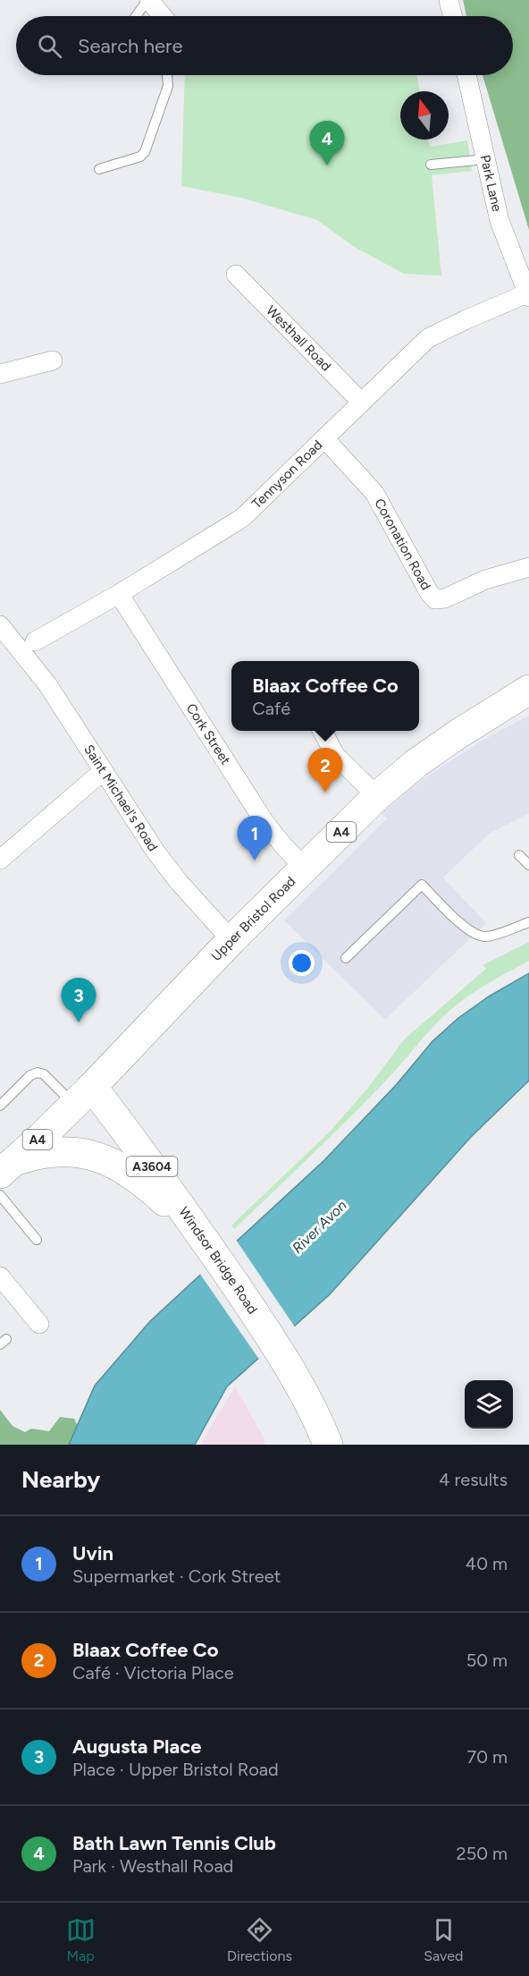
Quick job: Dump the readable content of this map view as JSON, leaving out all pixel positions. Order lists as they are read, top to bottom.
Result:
{
  "streets": {
    "main road": [
      "A4",
      "Upper Bristol Road",
      "A3604",
      "Windsor Bridge Road"
    ],
    "street": [
      "Park Lane",
      "Westhall Road",
      "Tennyson Road",
      "Coronation Road",
      "Cork Street",
      "Saint Michael's Road"
    ]
  },
  "crossings": [
    ["Park Lane", "Tennyson Road"],
    ["Westhall Road", "Tennyson Road"],
    ["Tennyson Road", "Coronation Road"],
    ["Tennyson Road", "Cork Street"],
    ["Tennyson Road", "Saint Michael's Road"],
    ["Cork Street", "Upper Bristol Road"],
    ["Saint Michael's Road", "Upper Bristol Road"],
    ["Upper Bristol Road", "A3604"],
    ["Upper Bristol Road", "Windsor Bridge Road"],
    ["A3604", "Windsor Bridge Road"]
  ],
  "water": ["River Avon"],
  "north": "top",
  "page": {
    "search": "Search here",
    "pins": [
      "4",
      "2",
      "1",
      "3"
    ],
    "popup": ["Blaax Coffee Co", "Café"],
    "heading": ["Nearby", "4 results"],
    "list": [
      {
        "mark": "1",
        "name": "Uvin",
        "note": "Supermarket · Cork Street",
        "value": "40 m"
      },
      {
        "mark": "2",
        "name": "Blaax Coffee Co",
        "note": "Café · Victoria Place",
        "value": "50 m"
      },
      {
        "mark": "3",
        "name": "Augusta Place",
        "note": "Place · Upper Bristol Road",
        "value": "70 m"
      },
      {
        "mark": "4",
        "name": "Bath Lawn Tennis Club",
        "note": "Park · Westhall Road",
        "value": "250 m"
      }
    ],
    "nav": ["Map", "Directions", "Saved"]
  }
}
